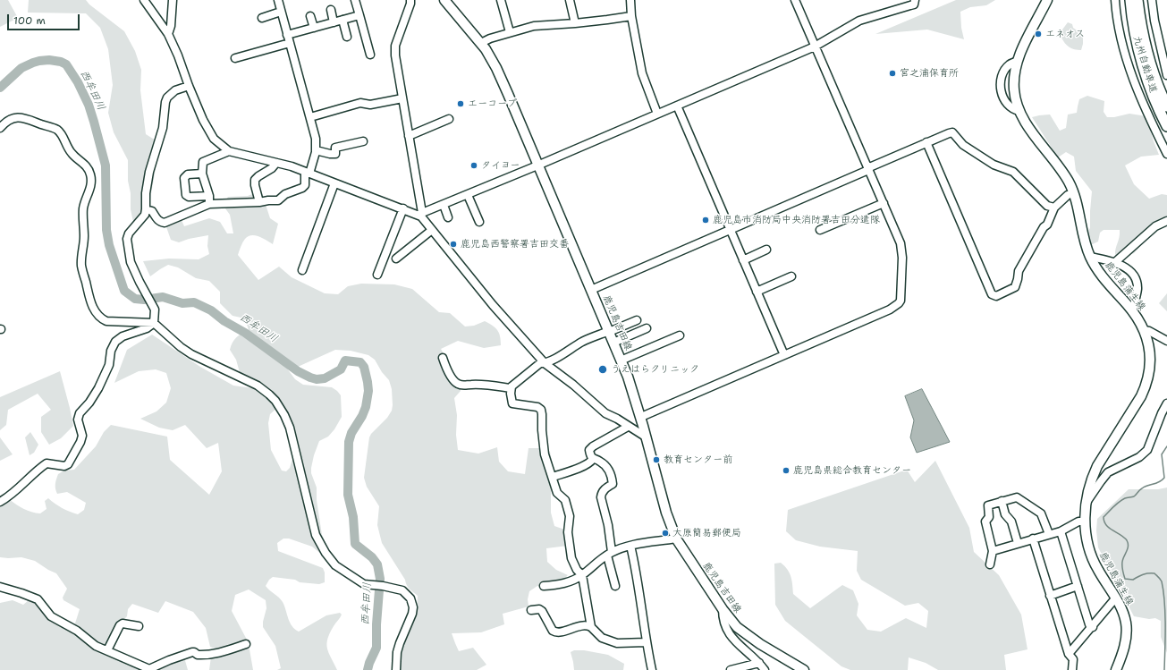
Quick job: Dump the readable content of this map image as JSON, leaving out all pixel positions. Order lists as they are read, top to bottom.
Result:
{
  "streets": {
    "highway": ["九州自動車道"],
    "main road": ["鹿児島蒲生線", "鹿児島吉田線"]
  },
  "water": ["西牟田川"],
  "places": [
    "エネオス",
    "宮之浦保育所",
    "エーコープ",
    "タイヨー",
    "鹿児島市消防局中央消防署吉田分遣隊",
    "鹿児島西警察署吉田交番",
    "うえはらクリニック",
    "教育センター前",
    "鹿児島県総合教育センター",
    "大原簡易郵便局"
  ],
  "scale_bar": "100 m"
}
